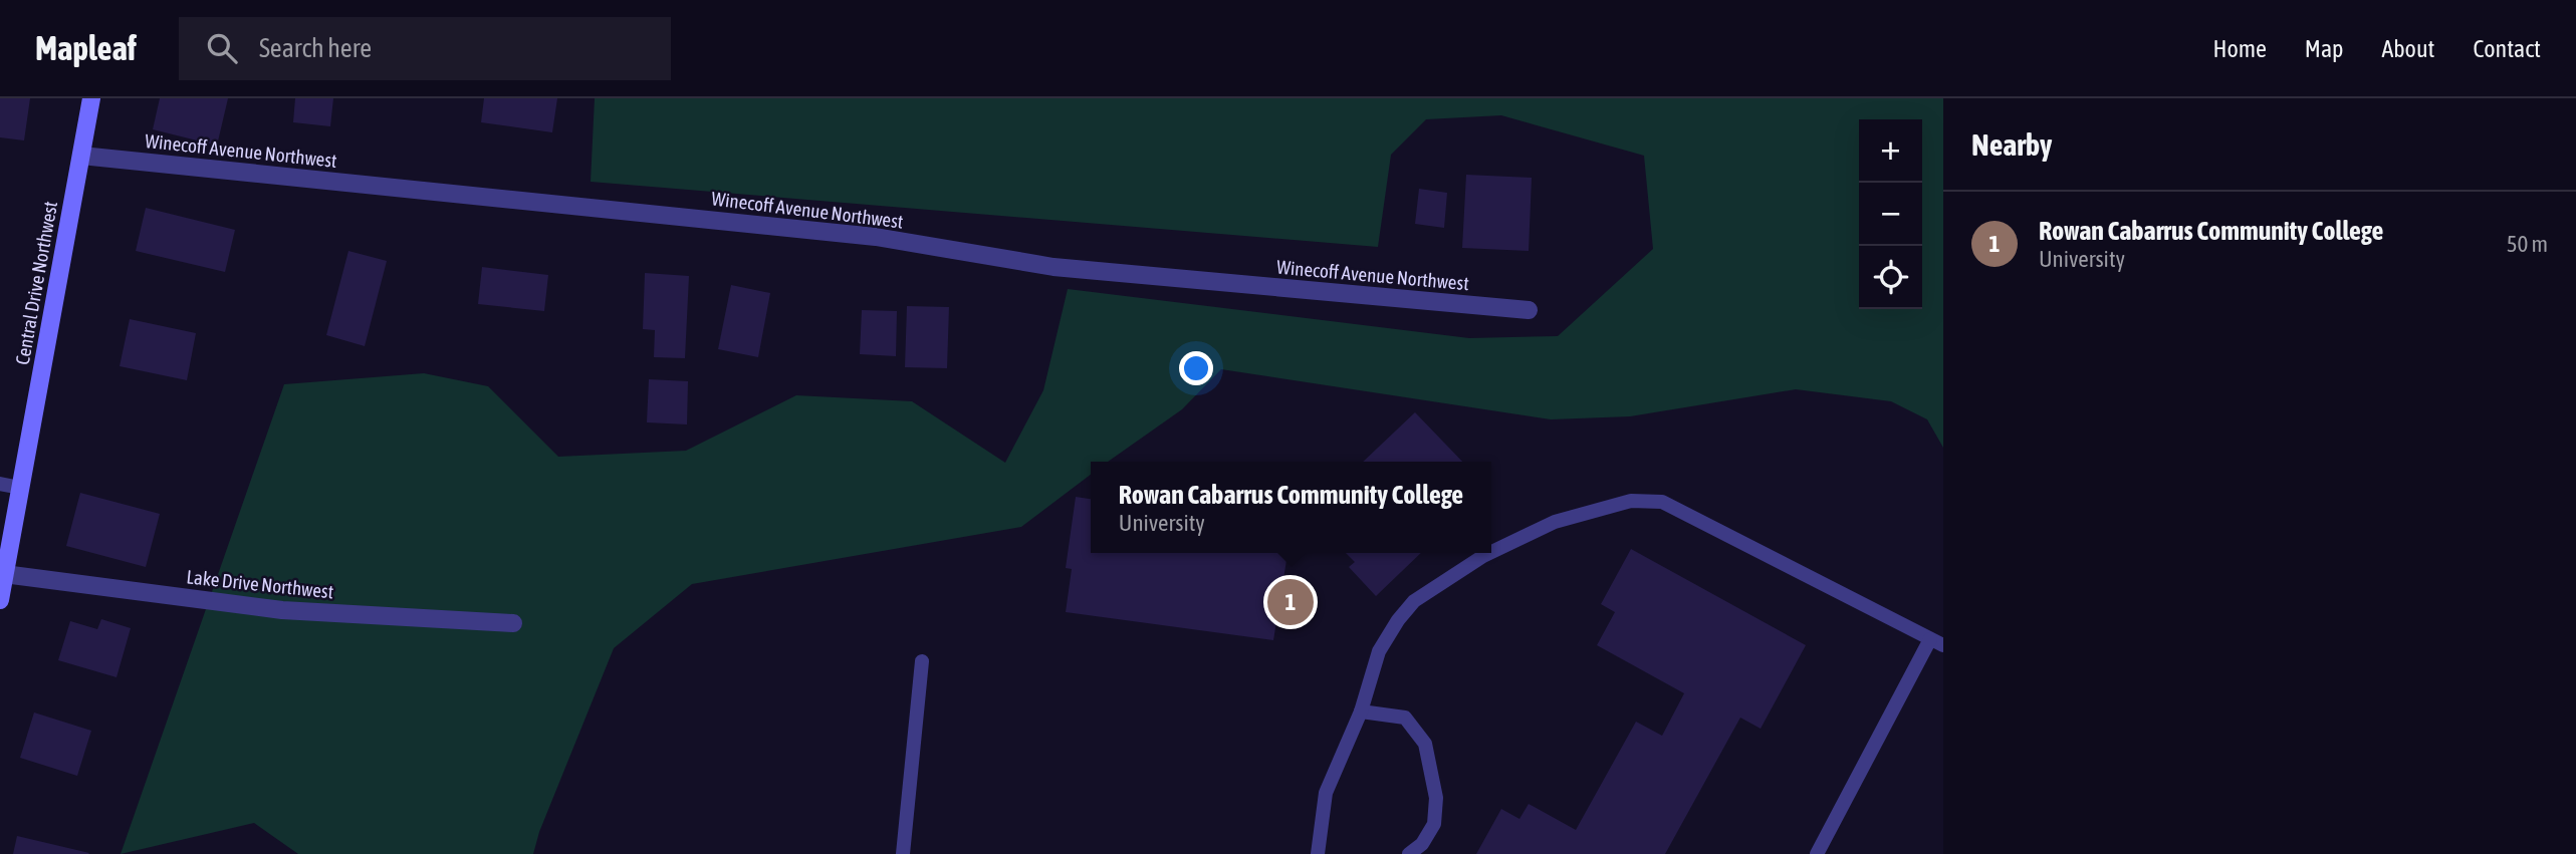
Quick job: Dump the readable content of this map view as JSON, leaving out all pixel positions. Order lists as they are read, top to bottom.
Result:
{
  "streets": {
    "street": ["Winecoff Avenue Northwest", "Central Drive Northwest", "Lake Drive Northwest"]
  },
  "crossings": [
    ["Winecoff Avenue Northwest", "Central Drive Northwest"],
    ["Central Drive Northwest", "Lake Drive Northwest"]
  ],
  "page": {
    "header": "Mapleaf",
    "search": "Search here",
    "nav": [
      "Home",
      "Map",
      "About",
      "Contact"
    ],
    "heading": "Nearby",
    "map_buttons": ["+", "−"],
    "list": [
      {
        "mark": "1",
        "name": "Rowan Cabarrus Community College",
        "note": "University",
        "value": "50 m"
      }
    ],
    "popup": ["Rowan Cabarrus Community College", "University"],
    "pins": "1"
  }
}
